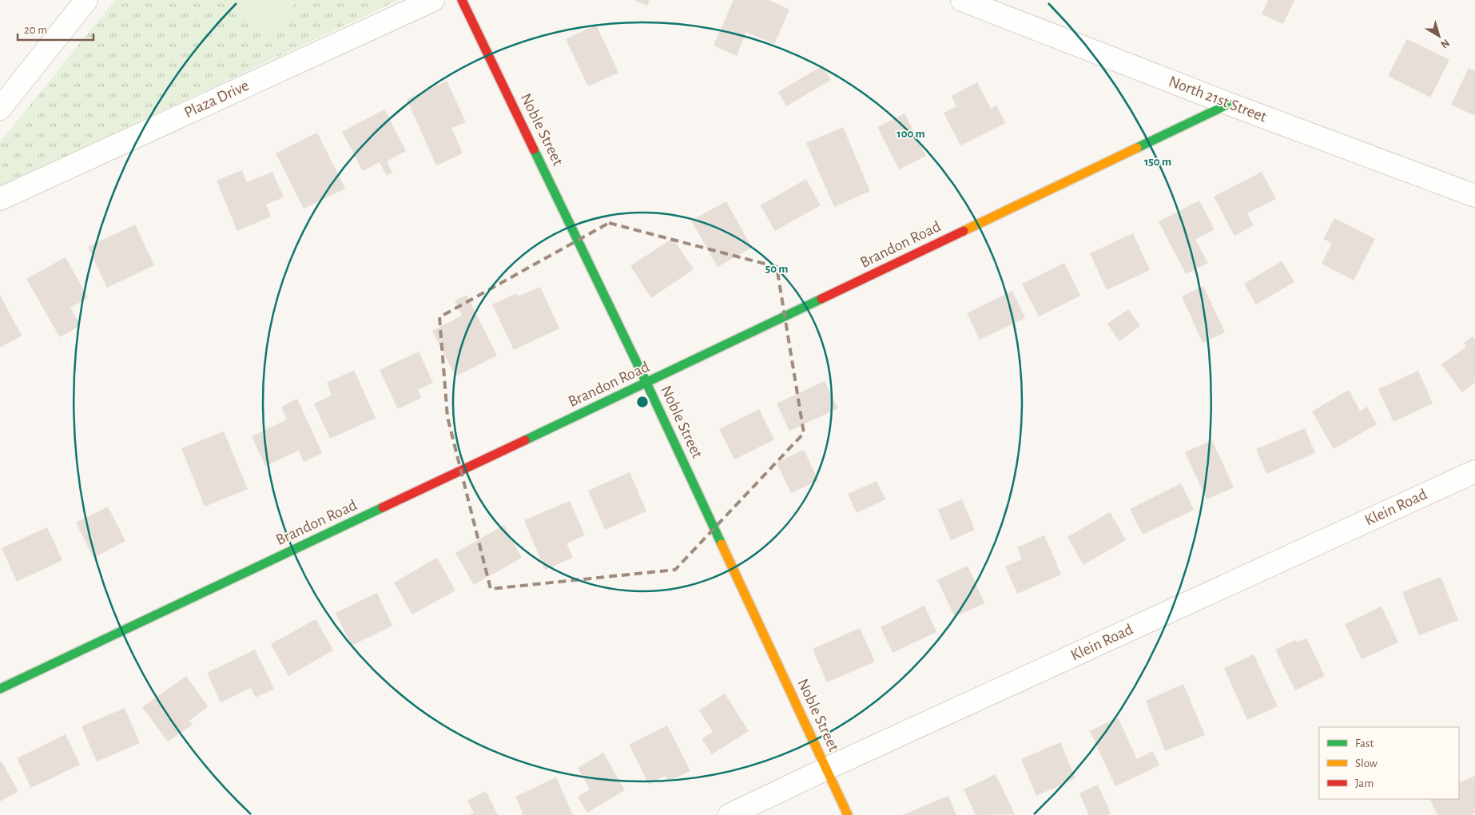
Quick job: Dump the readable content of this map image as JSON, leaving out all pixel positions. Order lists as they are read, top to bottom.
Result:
{
  "streets": {
    "street": [
      "Plaza Drive",
      "North 21st Street",
      "Noble Street",
      "Brandon Road",
      "Klein Road"
    ]
  },
  "crossings": [
    ["North 21st Street", "Brandon Road"],
    ["Noble Street", "Brandon Road"],
    ["Noble Street", "Klein Road"]
  ],
  "legend": ["Fast", "Slow", "Jam"],
  "scale_bar": "20 m",
  "north": "bottom right",
  "rings": ["100 m", "150 m", "50 m"]
}
